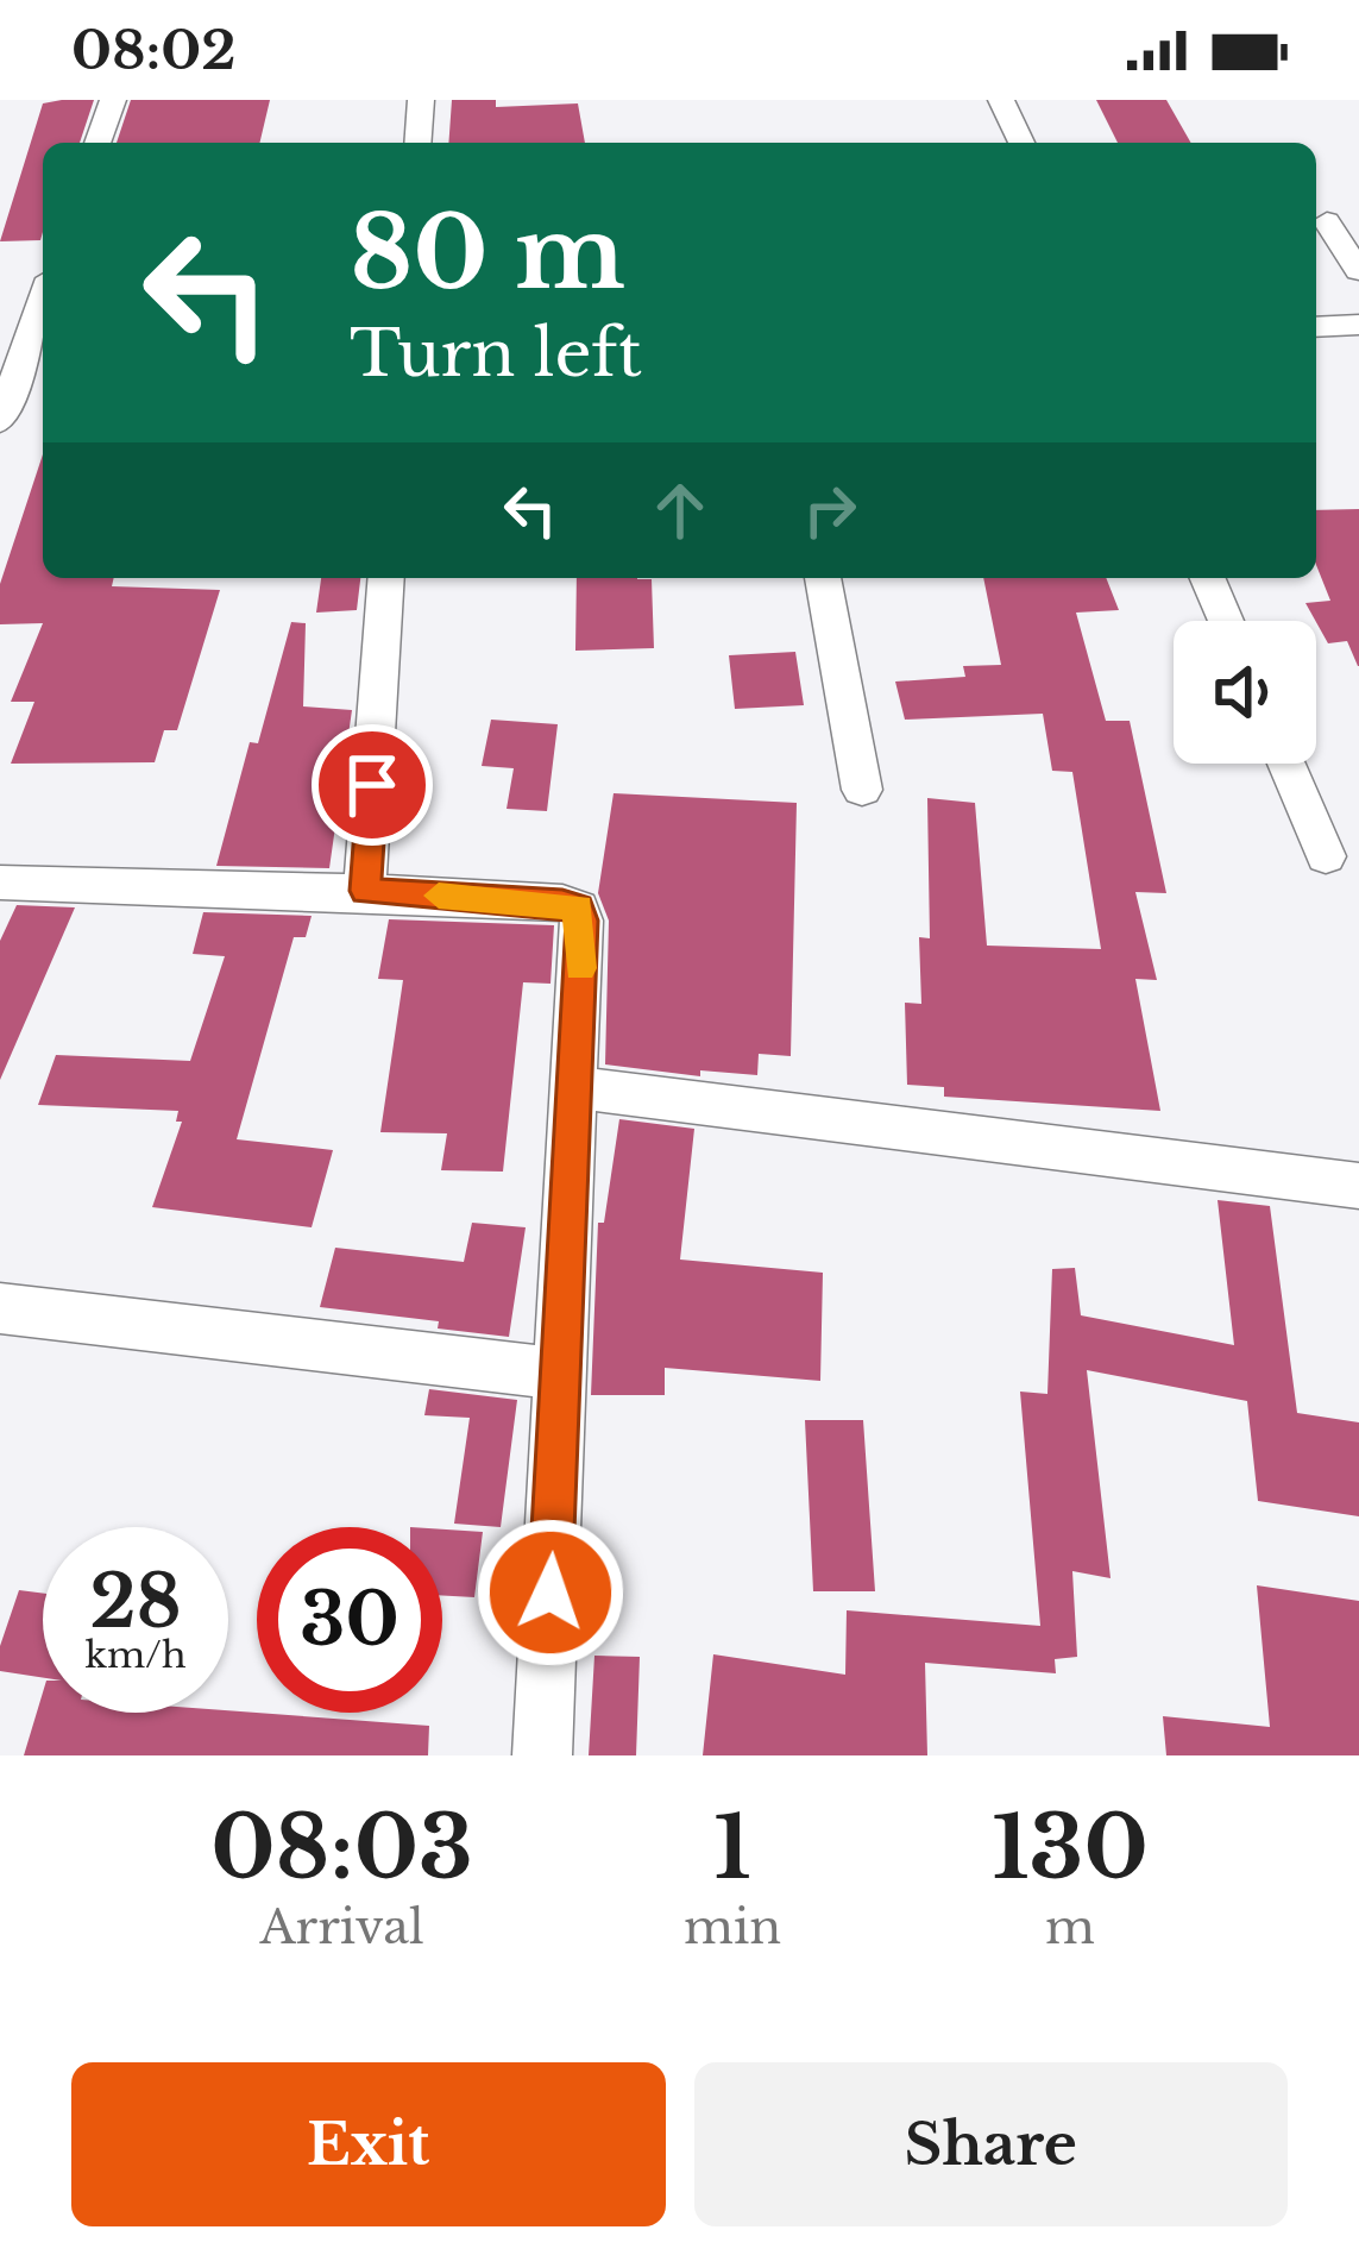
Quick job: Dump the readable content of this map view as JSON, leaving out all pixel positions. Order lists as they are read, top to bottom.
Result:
{
  "page": {
    "status": "08:02",
    "turn": ["80 m", "Turn left"],
    "speed": "28 km/h",
    "limit": "30",
    "eta": [
      "08:03",
      "Arrival",
      "1",
      "min",
      "130",
      "m"
    ],
    "buttons": ["Exit", "Share"]
  }
}
